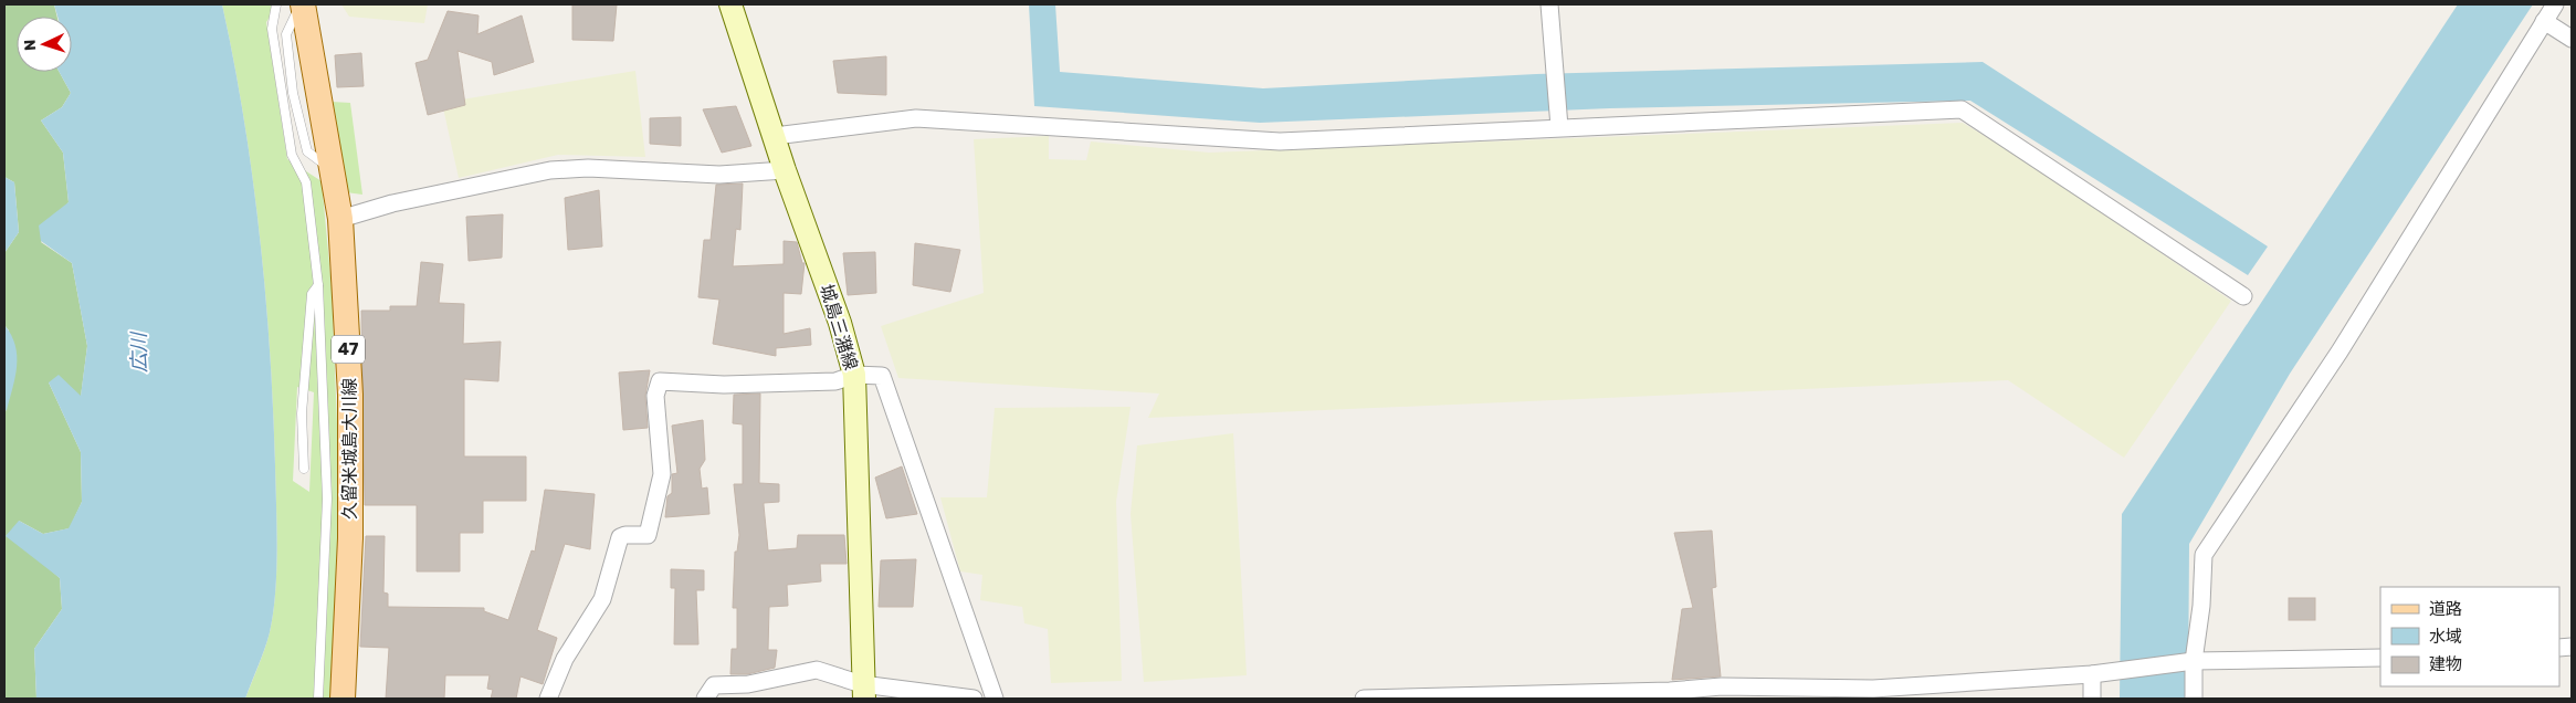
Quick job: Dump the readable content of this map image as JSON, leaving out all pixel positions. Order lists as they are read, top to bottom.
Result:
{
  "streets": {
    "main road": ["城島三潴線", "47", "久留米城島大川線"]
  },
  "water": ["広川"],
  "legend": ["道路", "水域", "建物"],
  "north": "left"
}
